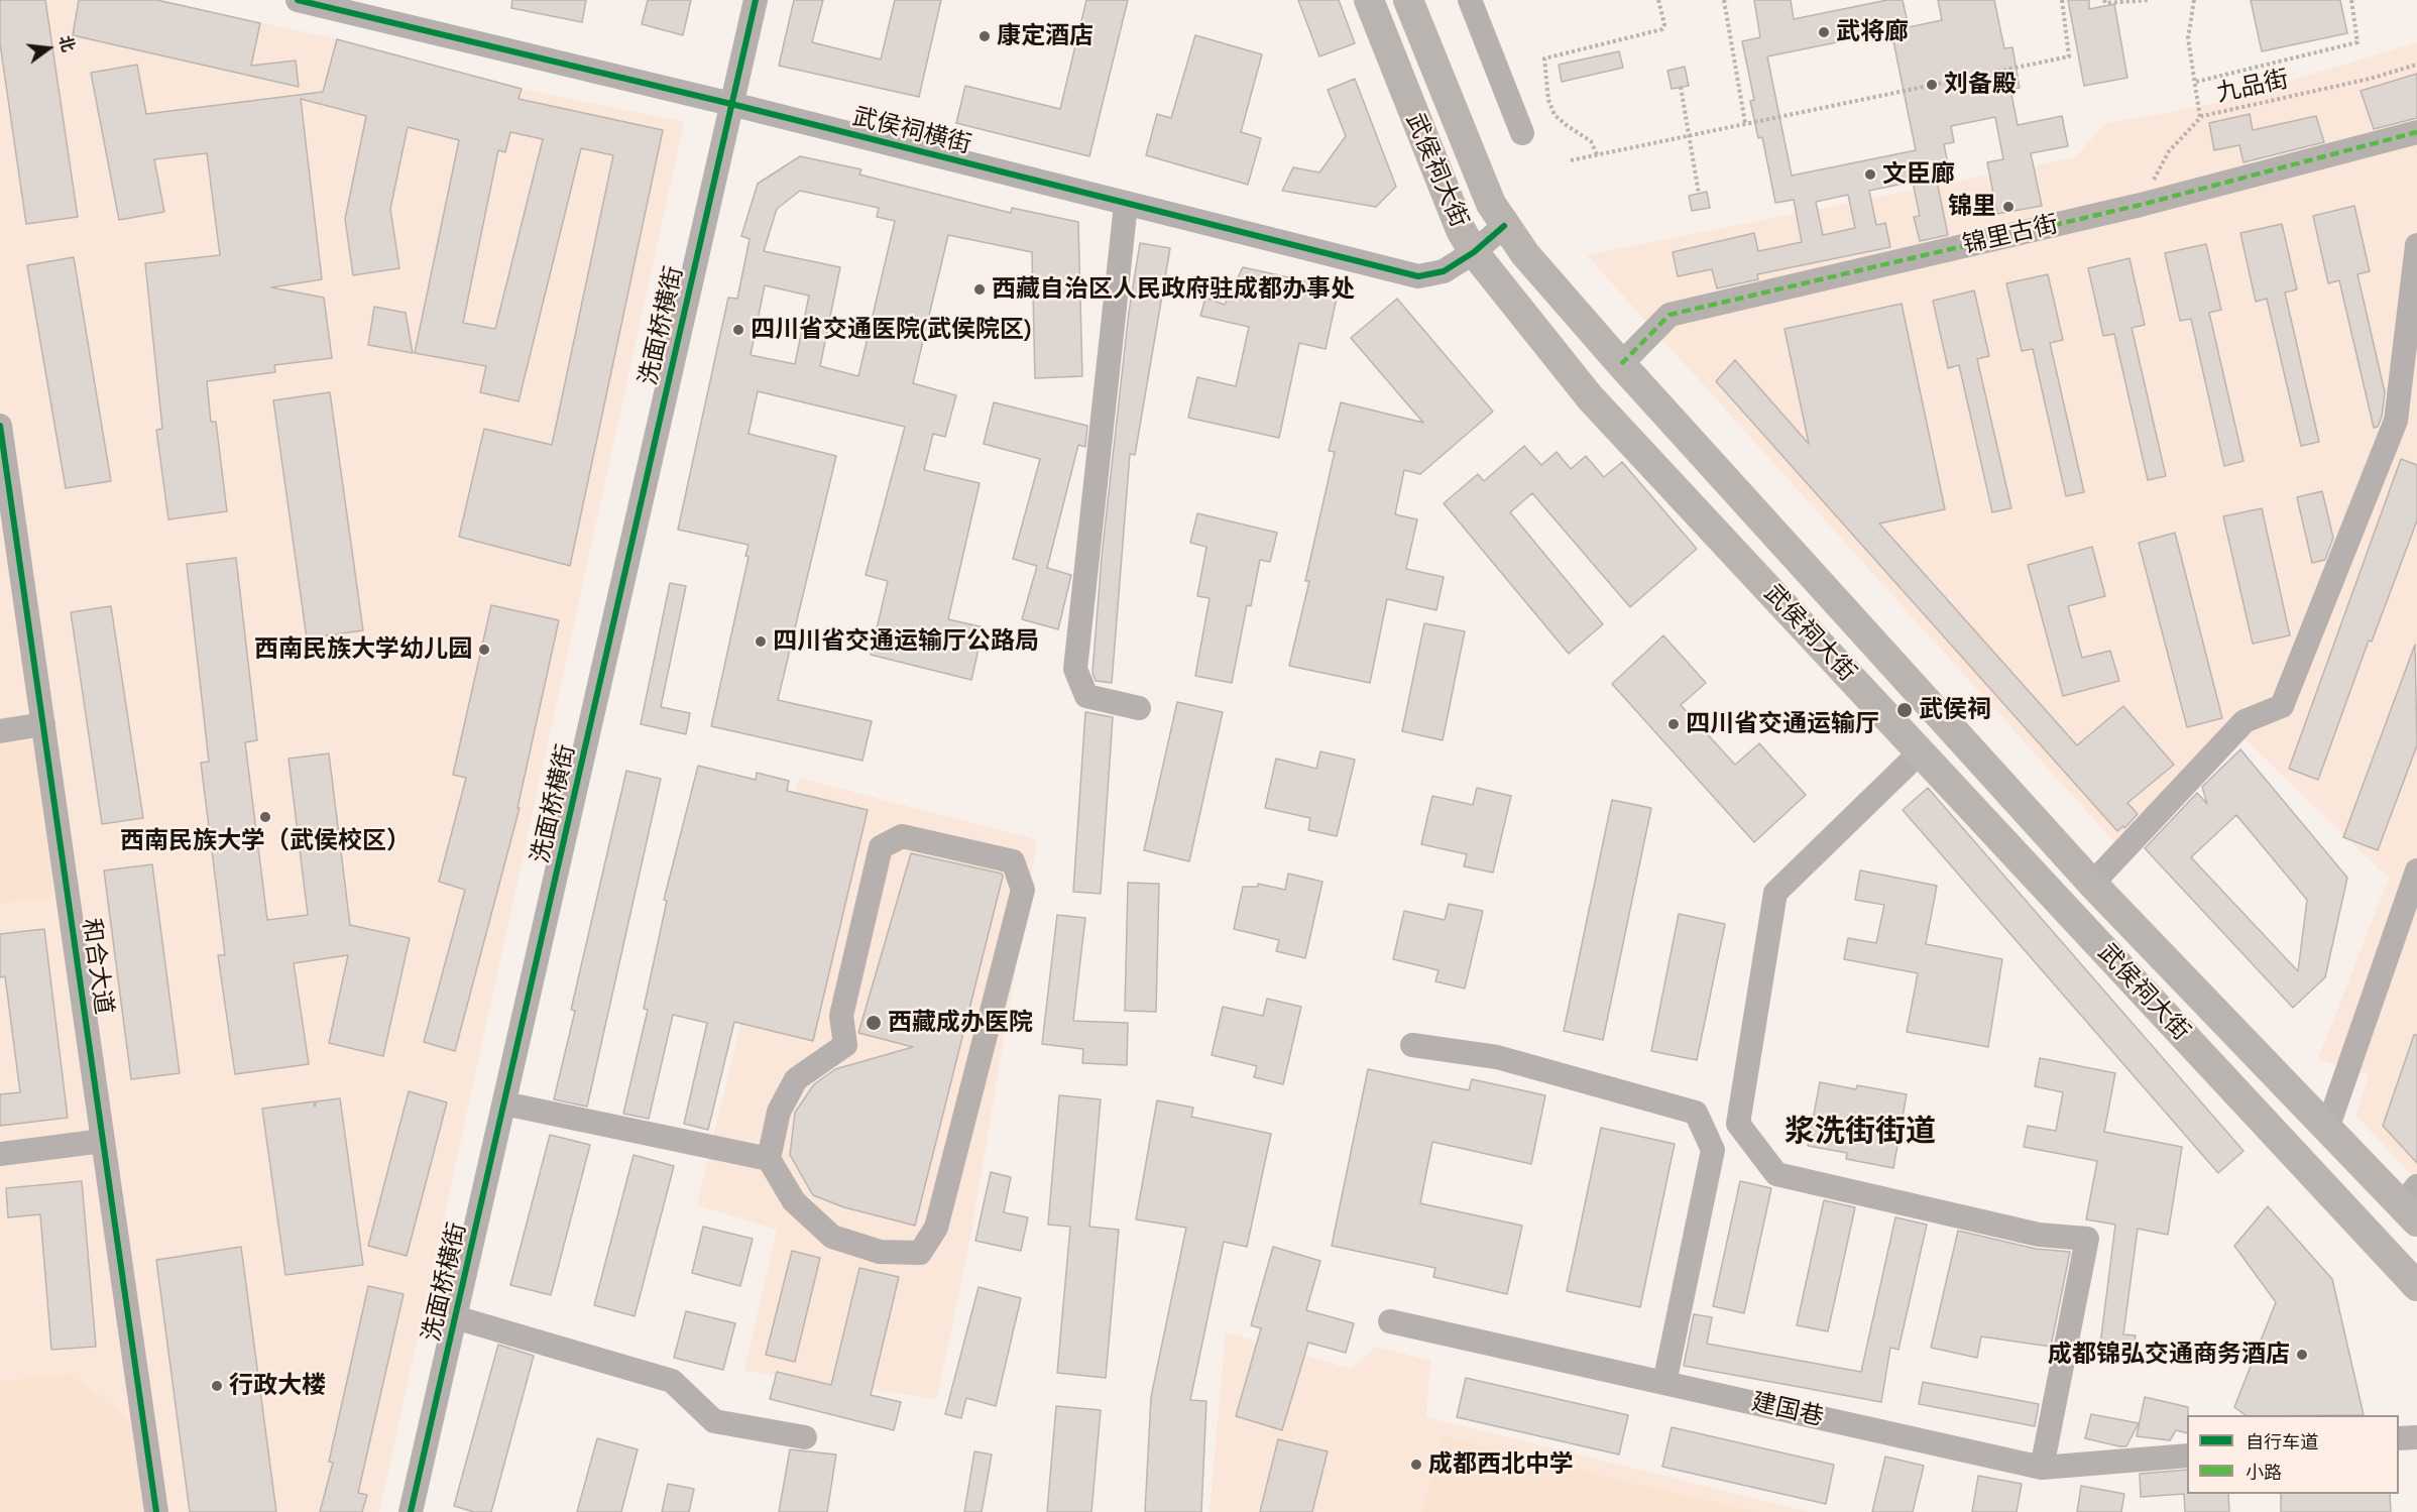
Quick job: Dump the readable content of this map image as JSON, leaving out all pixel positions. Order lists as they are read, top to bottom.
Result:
{
  "streets": {
    "main road": ["武侯祠大街"],
    "street": [
      "武侯祠横街",
      "锦里古街",
      "洗面桥横街",
      "和合大道",
      "建国巷"
    ],
    "path": ["九品街"]
  },
  "crossings": [
    ["九品街", "锦里古街"],
    ["武侯祠横街", "武侯祠大街"],
    ["武侯祠横街", "洗面桥横街"],
    ["武侯祠大街", "锦里古街"]
  ],
  "districts": ["浆洗街街道"],
  "places": [
    "武将廊",
    "康定酒店",
    "刘备殿",
    "文臣廊",
    "锦里",
    "西藏自治区人民政府驻成都办事处",
    "四川省交通医院(武侯院区)",
    "四川省交通运输厅公路局",
    "西南民族大学幼儿园",
    "武侯祠",
    "四川省交通运输厅",
    "西南民族大学（武侯校区）",
    "西藏成办医院",
    "成都锦弘交通商务酒店",
    "行政大楼",
    "成都西北中学"
  ],
  "legend": ["自行车道", "小路"],
  "north": "right"
}
